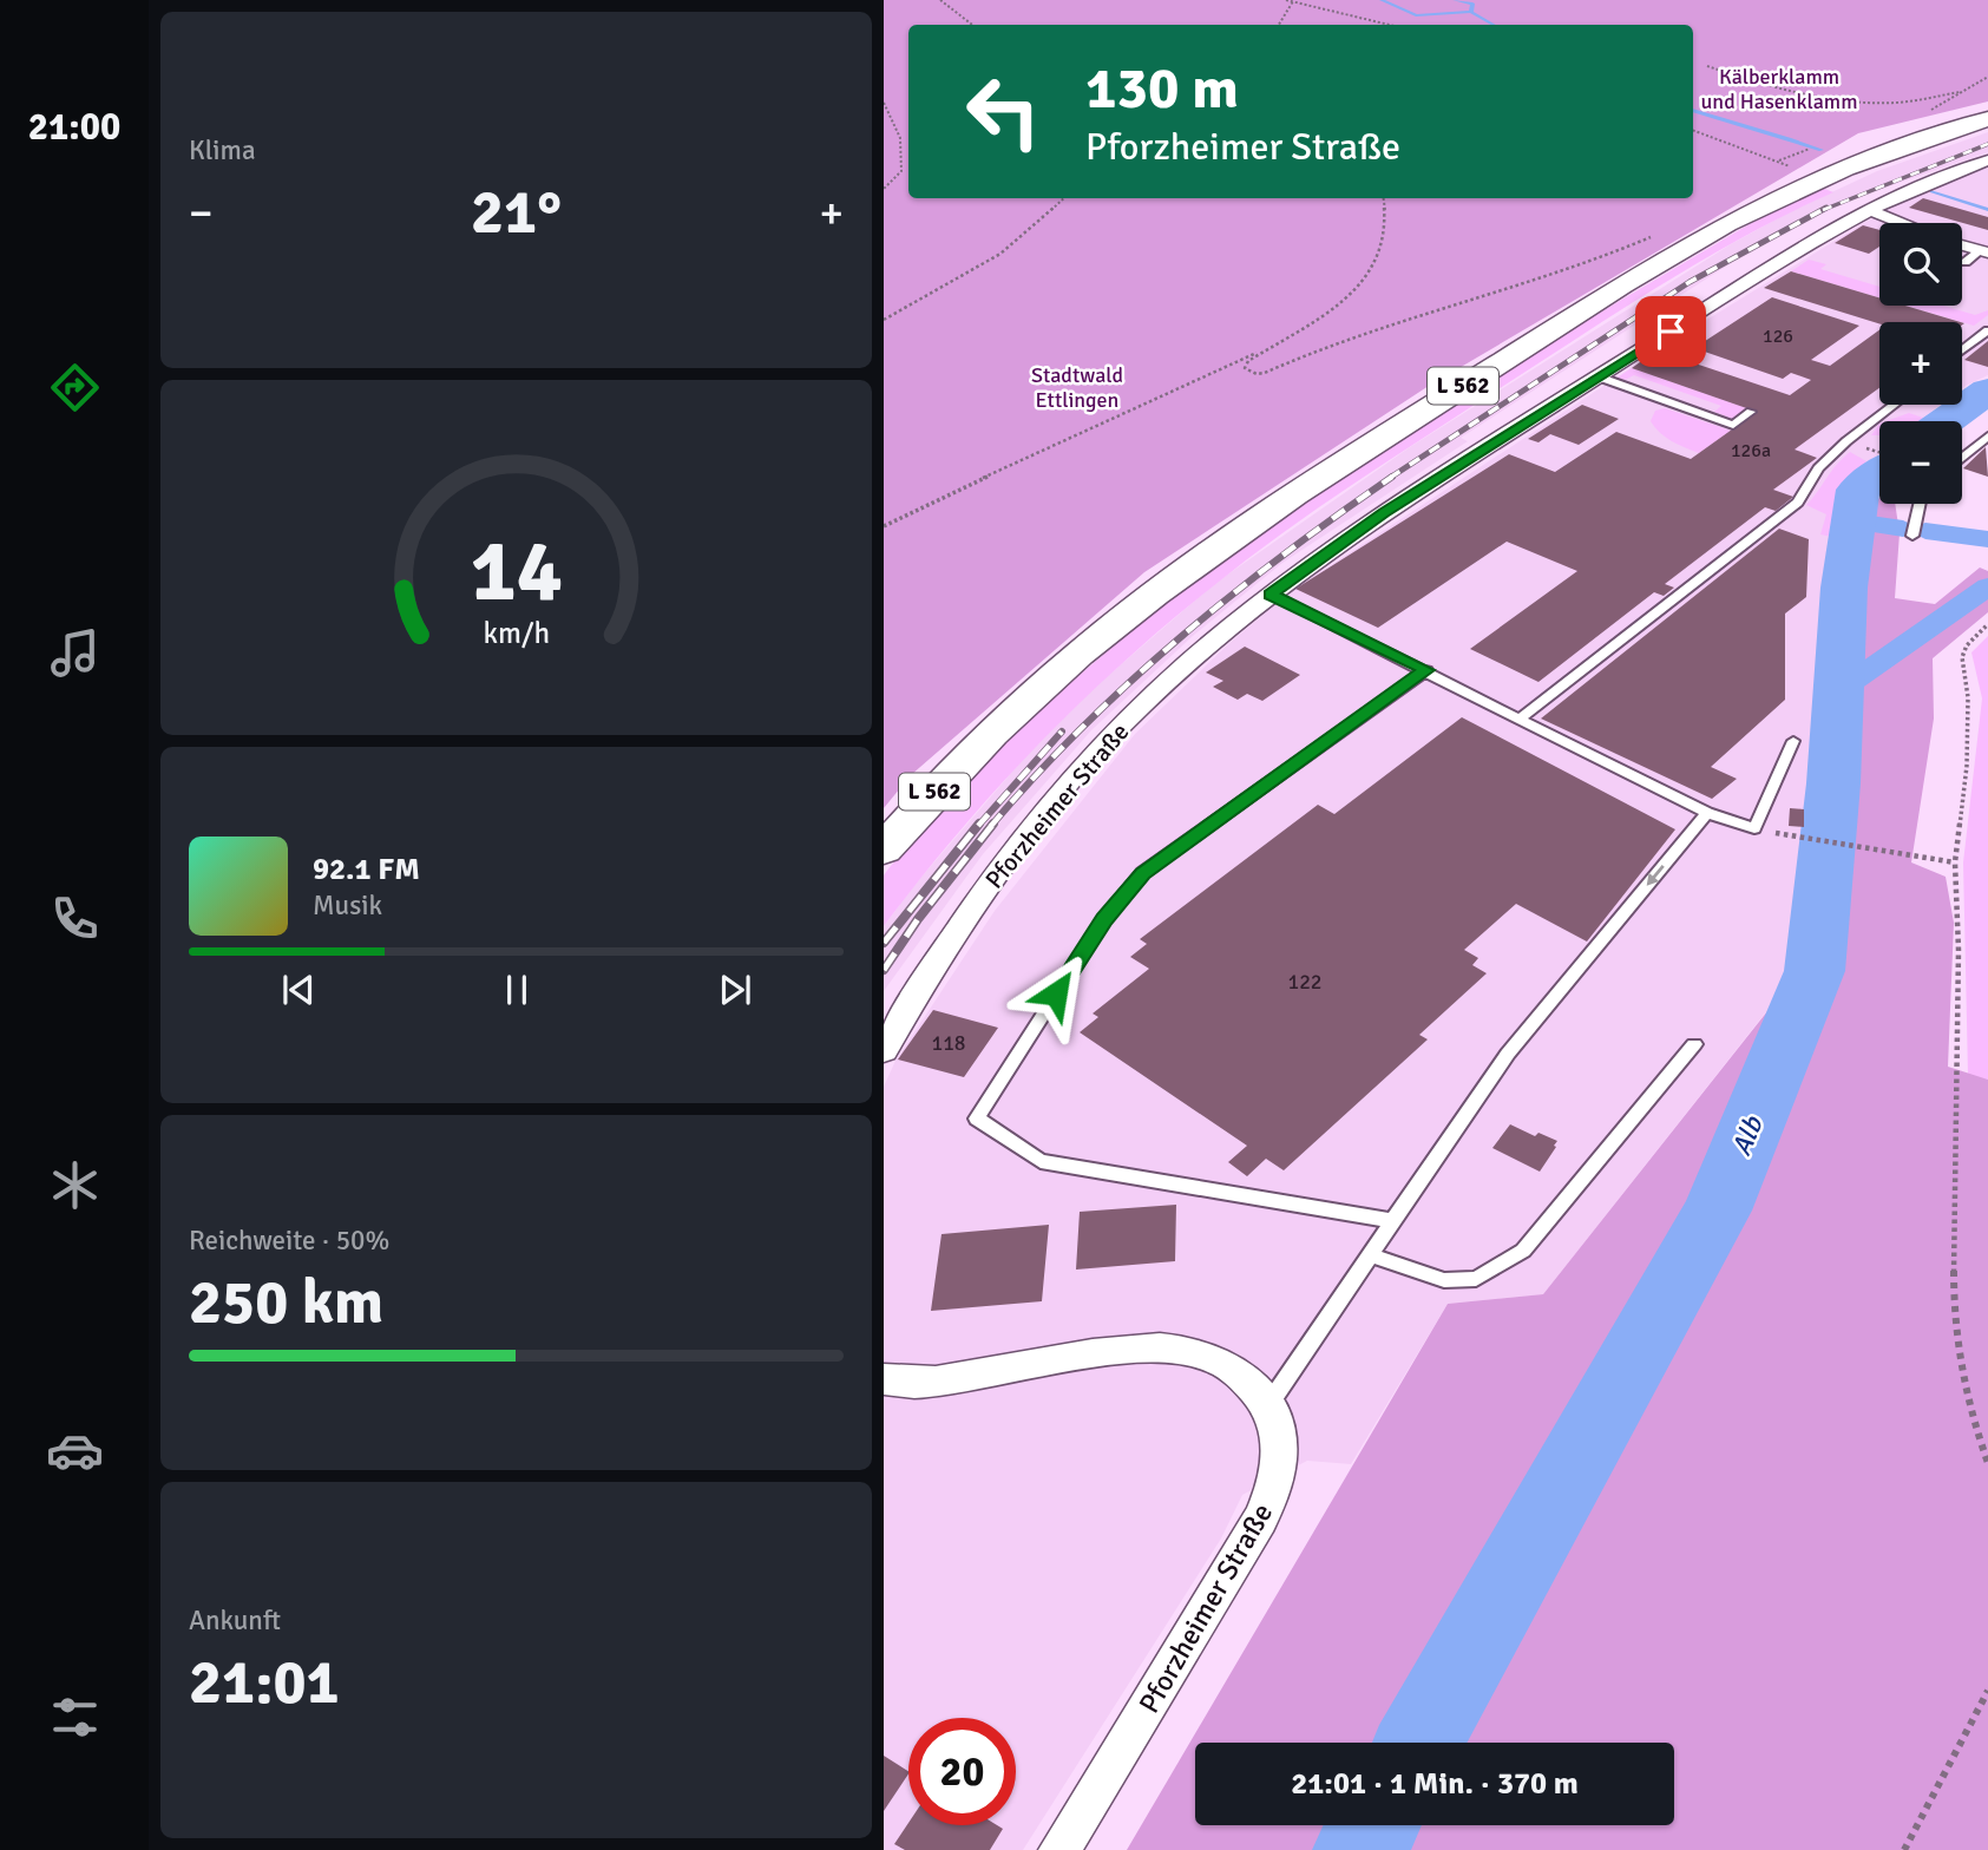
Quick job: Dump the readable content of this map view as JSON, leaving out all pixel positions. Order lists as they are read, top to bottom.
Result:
{
  "streets": {
    "main road": ["L 562"],
    "street": ["Pforzheimer Straße"]
  },
  "water": ["Alb"],
  "parks": ["Kälberklamm und Hasenklamm", "Stadtwald Ettlingen"],
  "house_numbers": [
    "126",
    "126a",
    "122",
    "118"
  ],
  "page": {
    "tabs": "21:00",
    "tile": [
      "Klima",
      ["Reichweite · 50%", "250 km"],
      ["Ankunft", "21:01"]
    ],
    "turn": ["130 m", "Pforzheimer Straße"],
    "heat": ["−", "21°", "+"],
    "map_buttons": ["+", "−"],
    "song": ["92.1 FM", "Musik"],
    "limit": "20",
    "trip": "21:01 · 1 Min. · 370 m",
    "gauge": ["14", "km/h"]
  }
}
